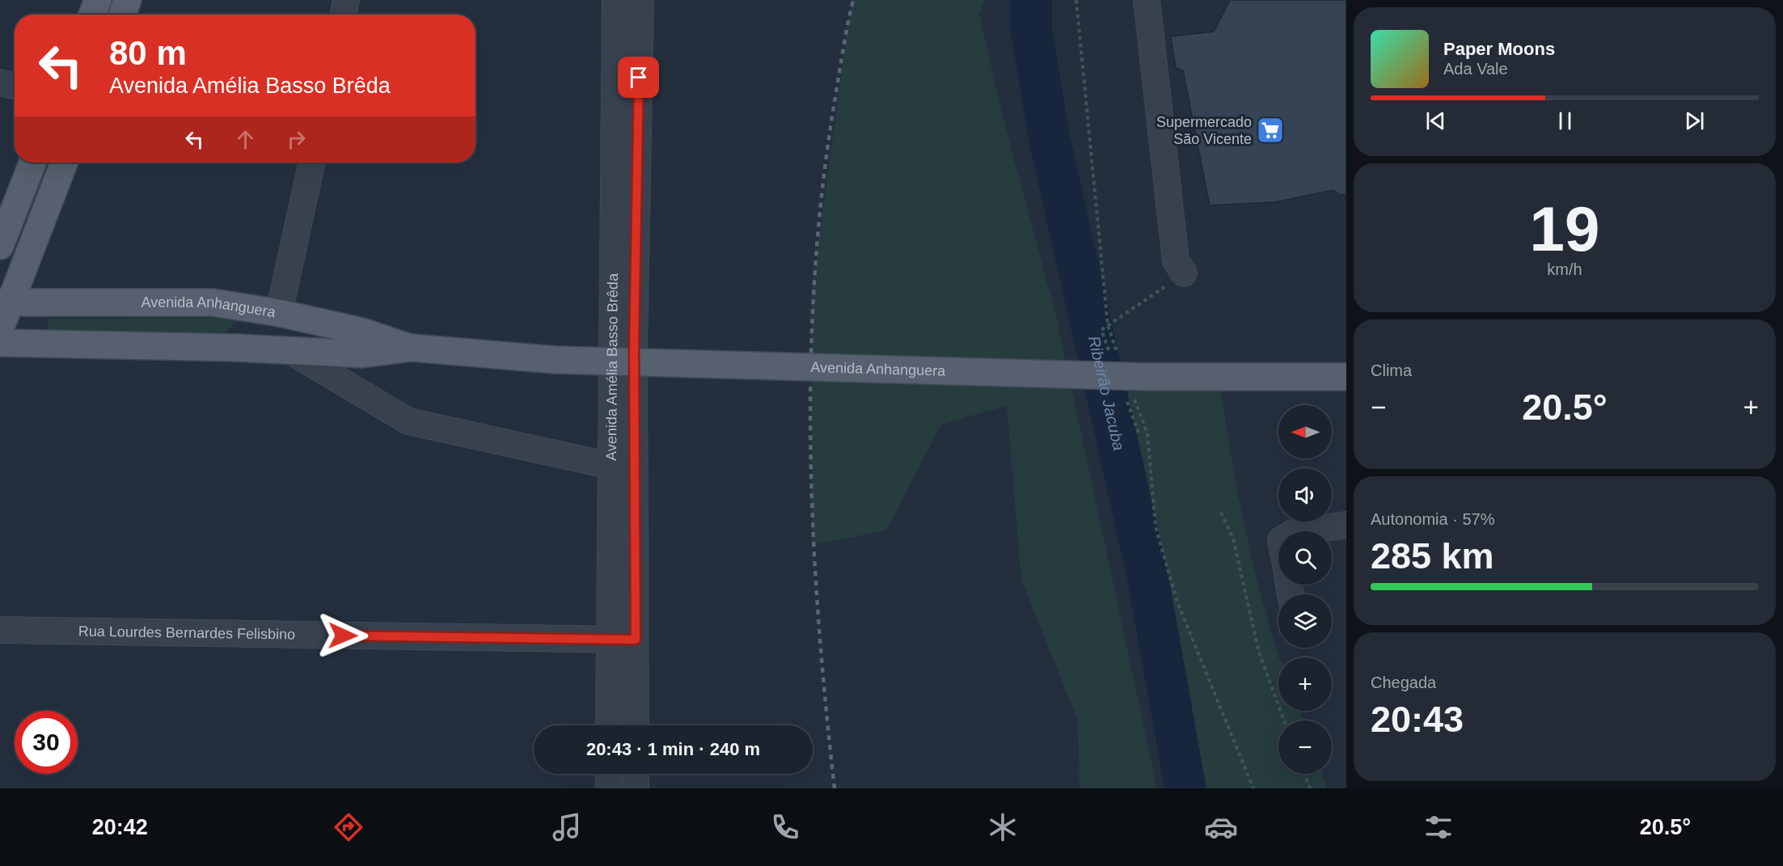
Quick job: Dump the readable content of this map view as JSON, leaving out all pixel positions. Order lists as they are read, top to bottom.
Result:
{
  "streets": {
    "main road": ["Avenida Anhanguera"],
    "street": ["Avenida Amélia Basso Brêda", "Rua Lourdes Bernardes Felisbino"]
  },
  "crossings": [
    ["Avenida Amélia Basso Brêda", "Rua Lourdes Bernardes Felisbino"]
  ],
  "water": ["Ribeirão Jacuba"],
  "places": {
    "supermarket": ["Supermercado São Vicente"]
  },
  "north": "left",
  "page": {
    "turn": ["80 m", "Avenida Amélia Basso Brêda"],
    "song": ["Paper Moons", "Ada Vale"],
    "tile": [
      ["19", "km/h"],
      "Clima",
      ["Autonomia · 57%", "285 km"],
      ["Chegada", "20:43"]
    ],
    "heat": ["−", "20.5°", "+"],
    "map_buttons": ["+", "−"],
    "limit": "30",
    "trip": "20:43 · 1 min · 240 m",
    "tabs": ["20:42", "20.5°"]
  }
}
